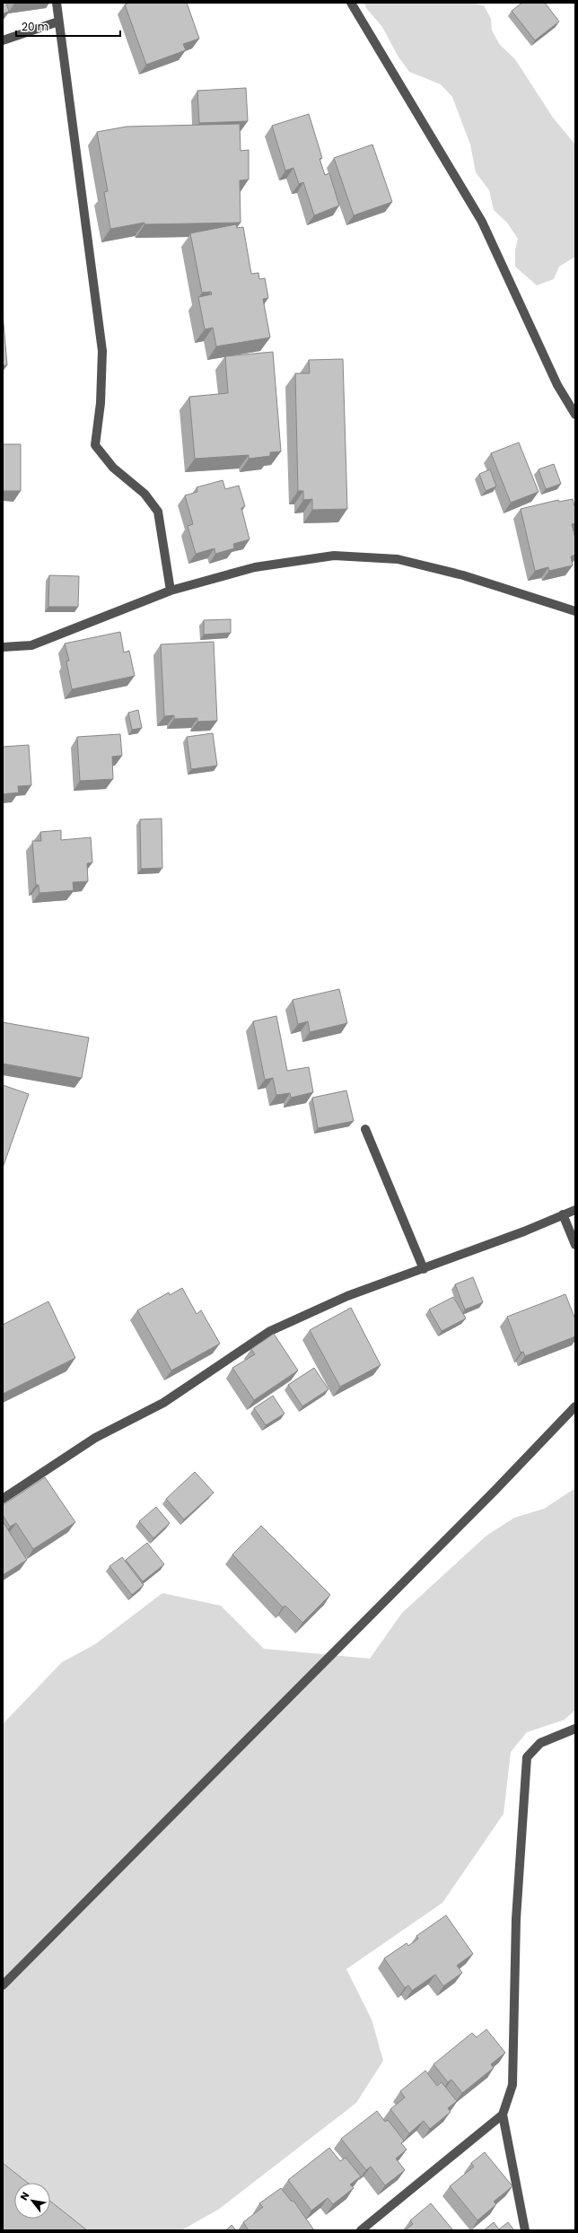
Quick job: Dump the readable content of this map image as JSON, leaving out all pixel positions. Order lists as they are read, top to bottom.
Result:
{
  "scale_bar": "20 m",
  "north": "top left"
}
